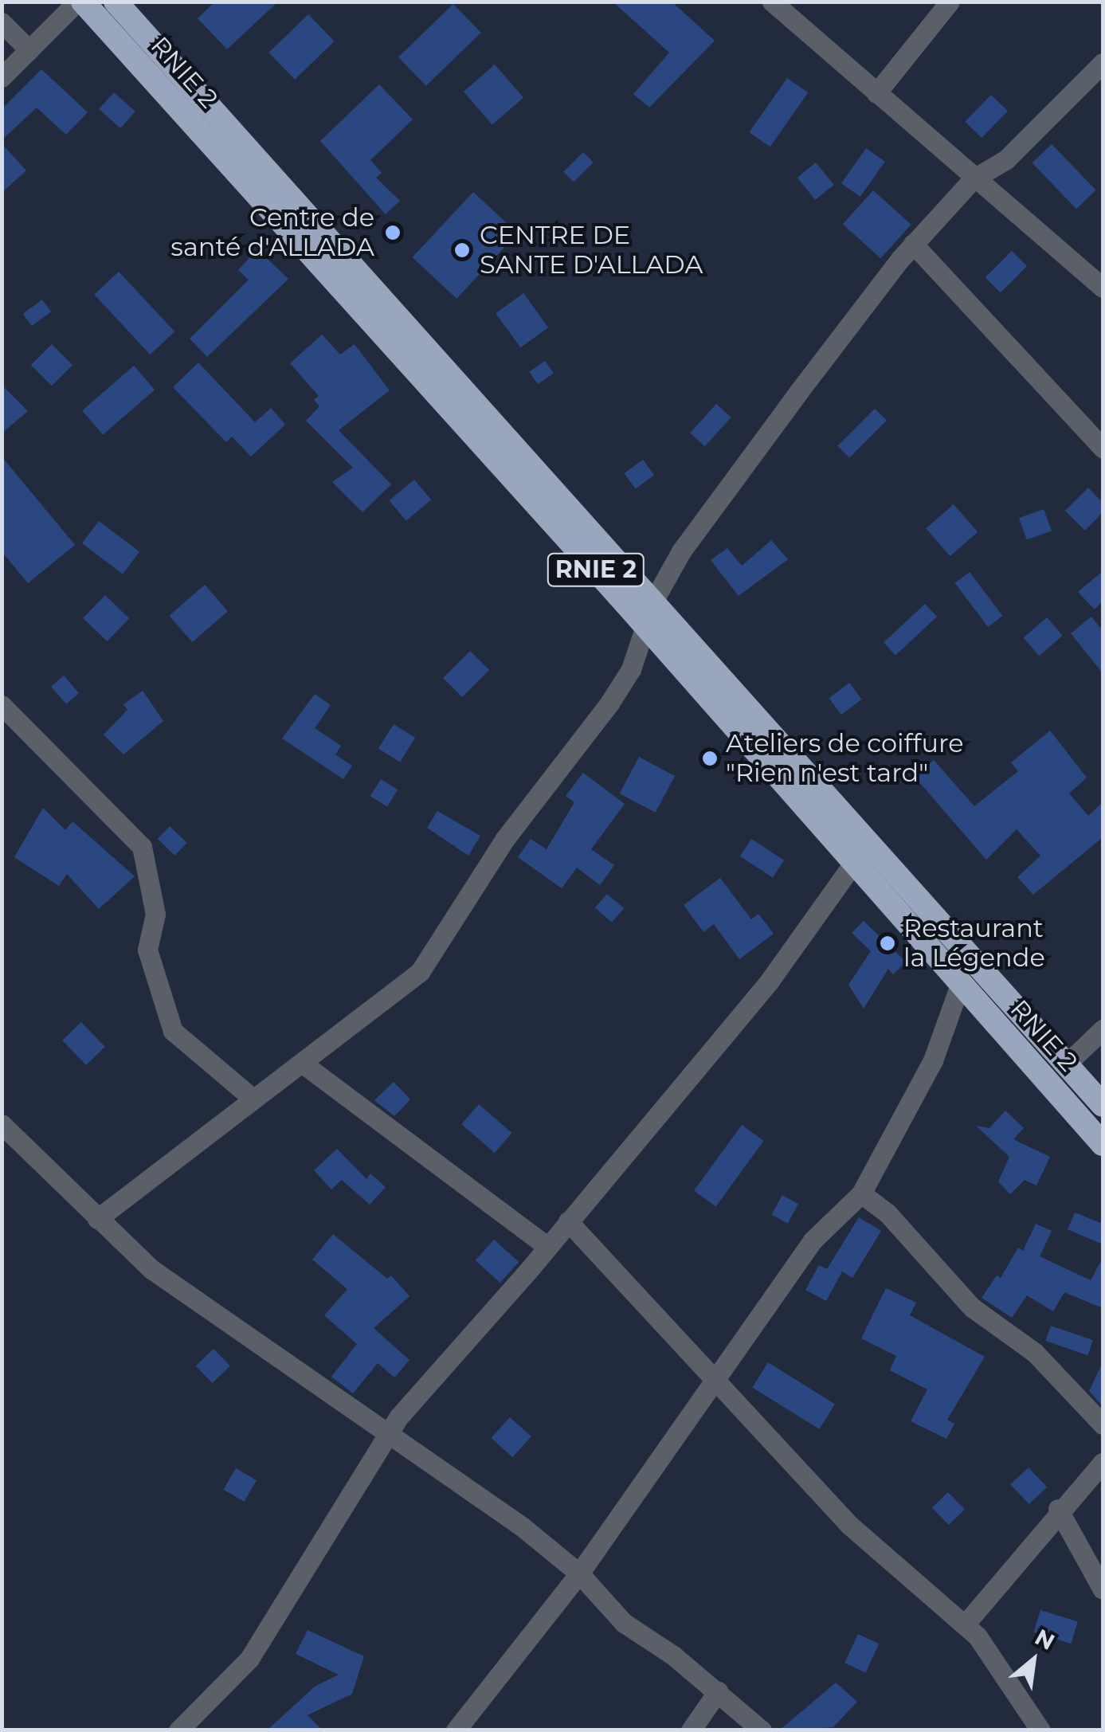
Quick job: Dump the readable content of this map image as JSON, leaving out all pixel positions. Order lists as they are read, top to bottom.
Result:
{
  "streets": {
    "highway": ["RNIE 2"]
  },
  "places": [
    "Centre de santé d'ALLADA",
    "CENTRE DE SANTE D'ALLADA",
    "Ateliers de coiffure \"Rien n'est tard\"",
    "Restaurant la Légende"
  ],
  "north": "top right"
}
